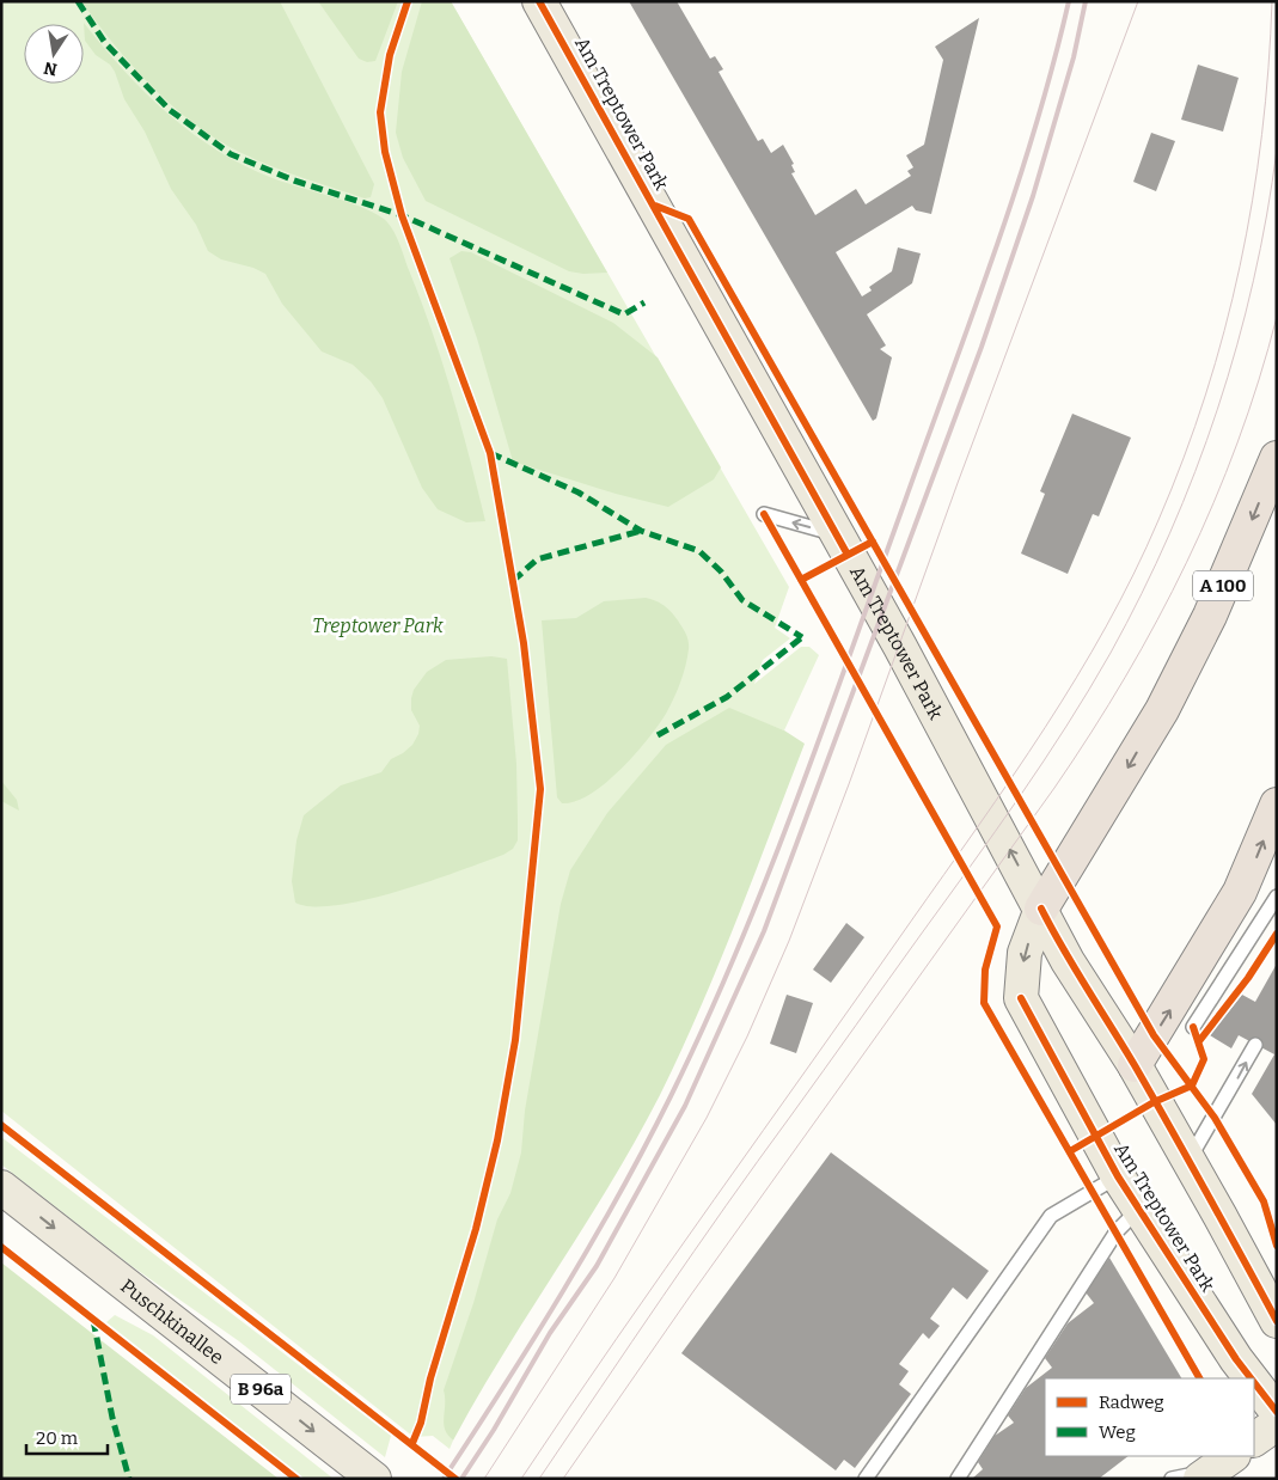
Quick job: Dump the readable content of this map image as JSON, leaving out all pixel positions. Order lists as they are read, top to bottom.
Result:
{
  "streets": {
    "highway": ["A 100"],
    "main road": ["Am Treptower Park", "Puschkinallee", "B 96a"]
  },
  "crossings": [
    ["Am Treptower Park", "A 100"]
  ],
  "one_way": ["Puschkinallee"],
  "parks": ["Treptower Park"],
  "legend": ["Radweg", "Weg"],
  "scale_bar": "20 m",
  "north": "bottom"
}
